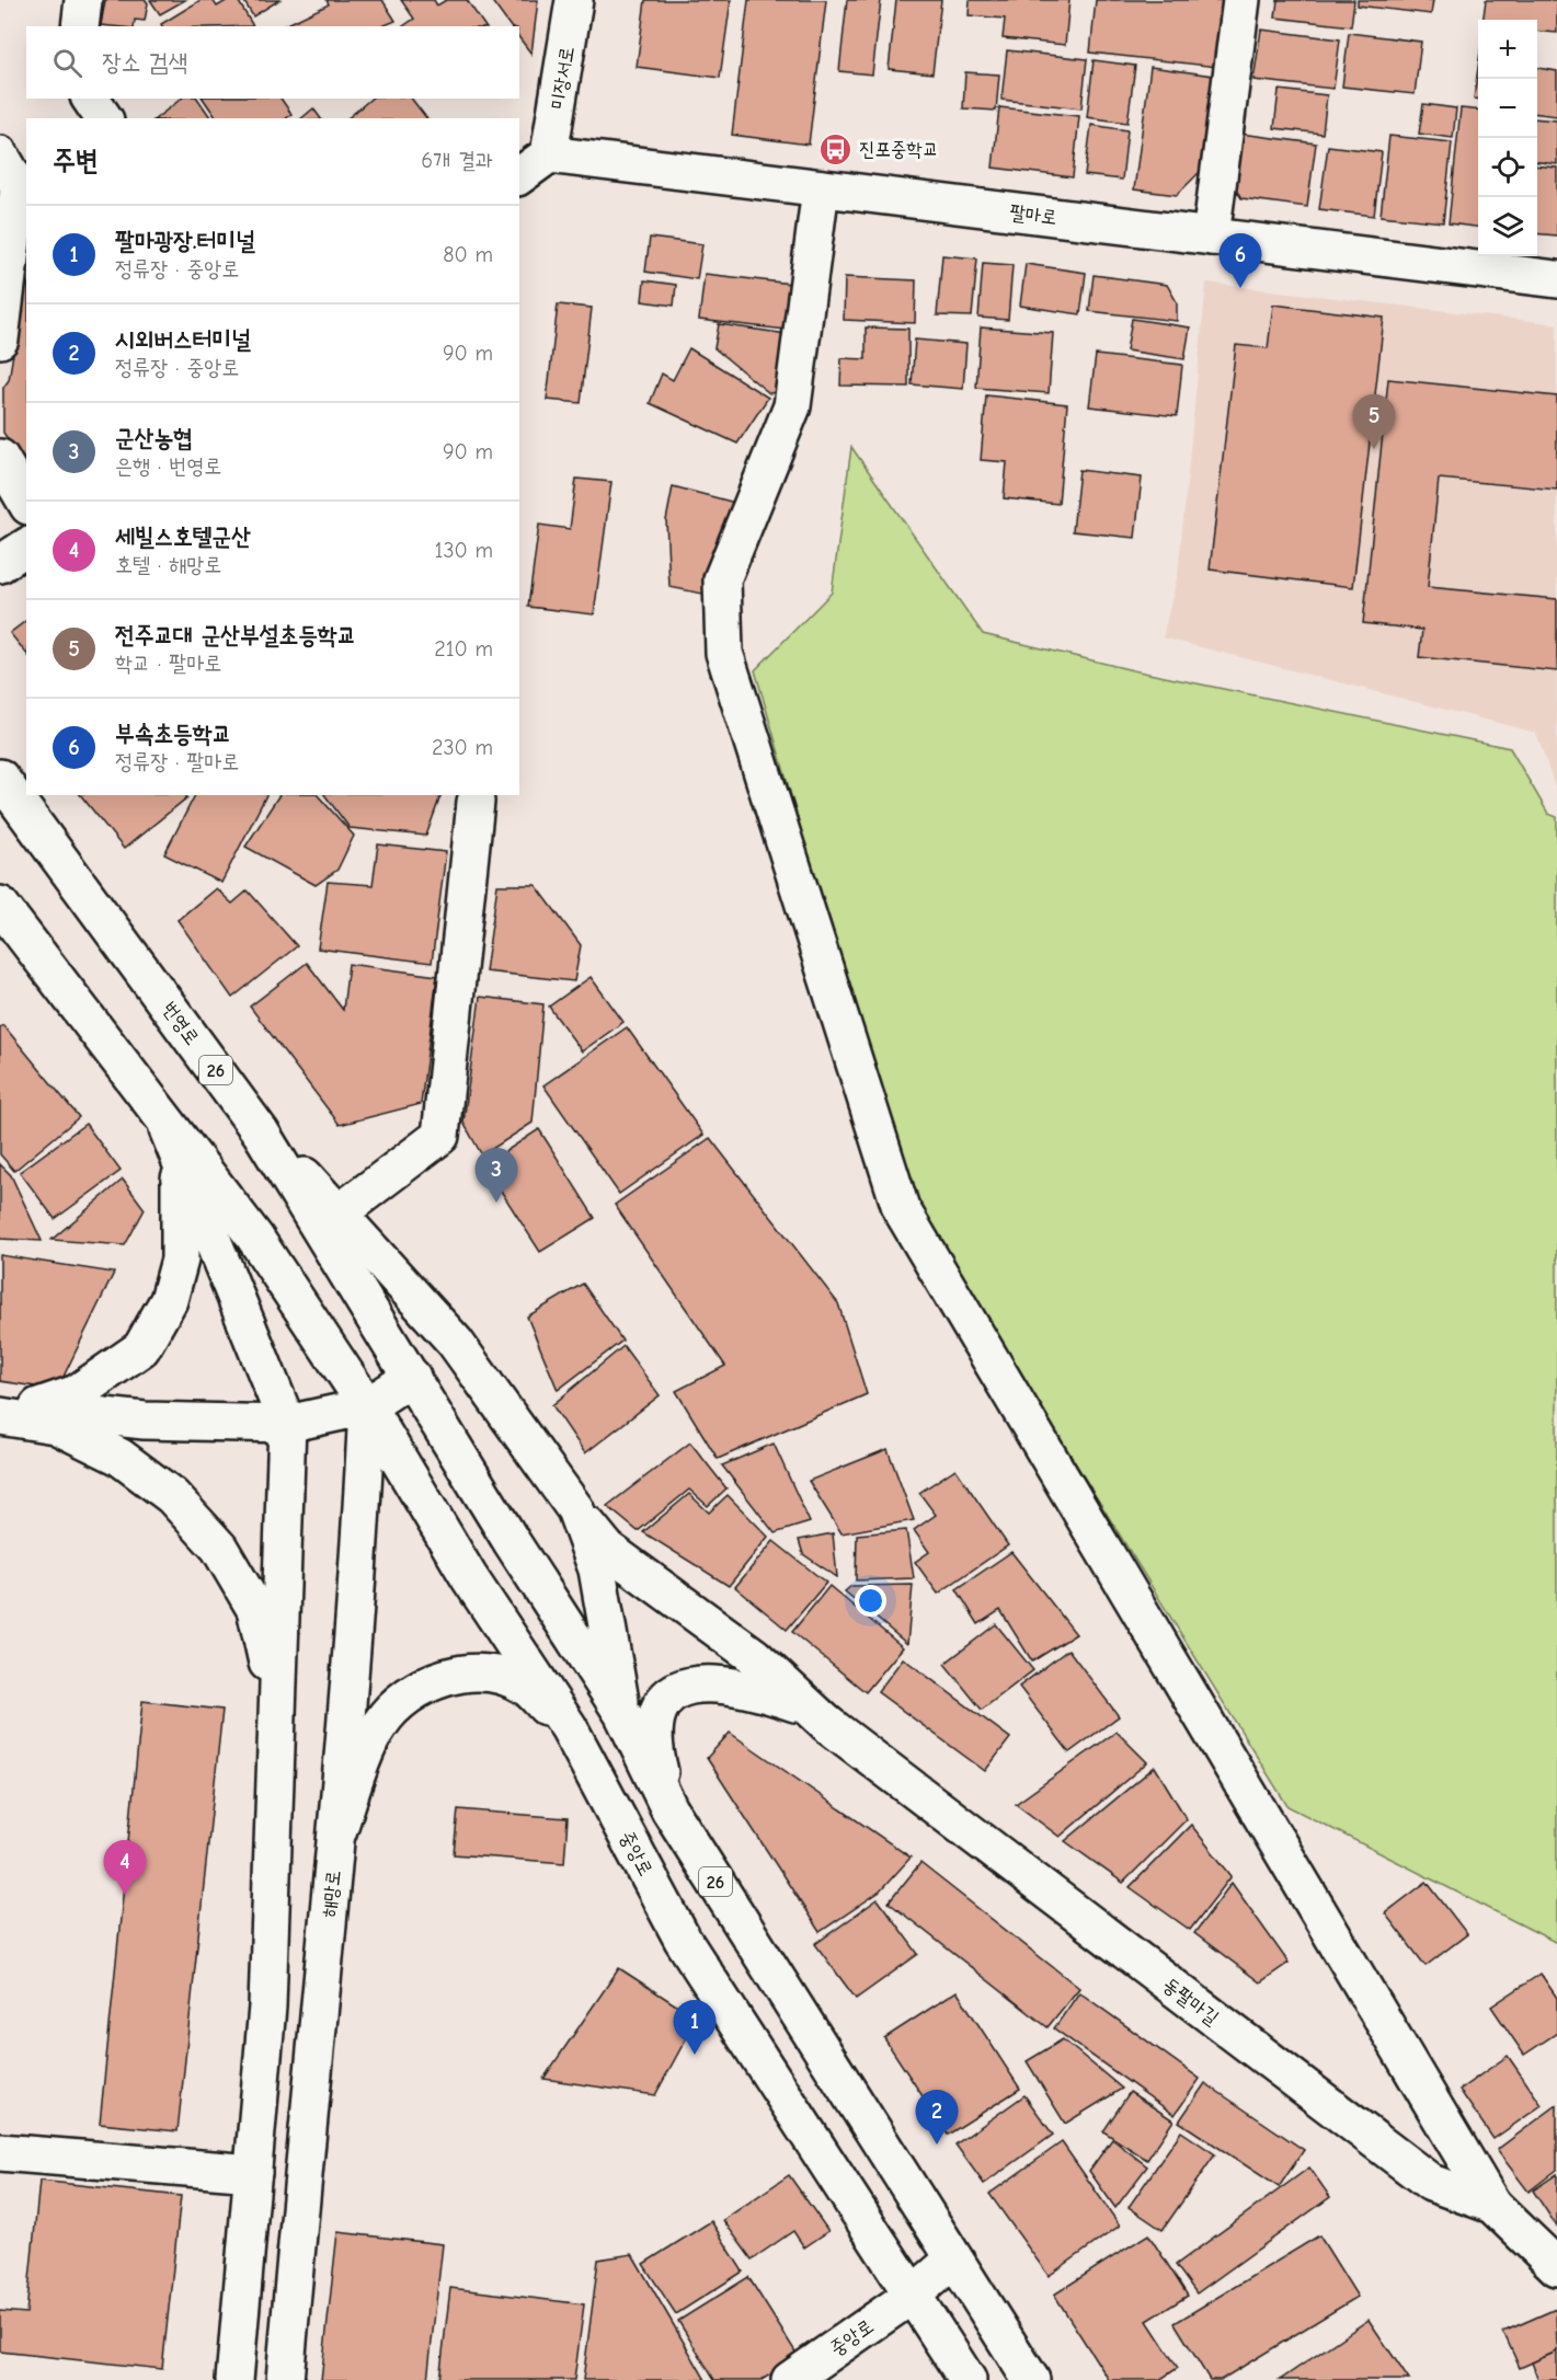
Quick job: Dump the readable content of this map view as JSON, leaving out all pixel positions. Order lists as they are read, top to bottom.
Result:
{
  "streets": {
    "street": [
      "미장서로",
      "팔마로",
      "번영로",
      "26",
      "중앙로",
      "해망로",
      "동팔마길"
    ]
  },
  "crossings": [
    ["미장서로", "팔마로"],
    ["번영로", "26"],
    ["26", "중앙로"],
    ["중앙로", "해망로"]
  ],
  "places": {
    "bus stop": ["진포중학교"]
  },
  "page": {
    "map_buttons": ["+", "−"],
    "search": "장소 검색",
    "heading": ["주변", "6개 결과"],
    "list": [
      {
        "mark": "1",
        "name": "팔마광장.터미널",
        "note": "정류장 · 중앙로",
        "value": "80 m"
      },
      {
        "mark": "2",
        "name": "시외버스터미널",
        "note": "정류장 · 중앙로",
        "value": "90 m"
      },
      {
        "mark": "3",
        "name": "군산농협",
        "note": "은행 · 번영로",
        "value": "90 m"
      },
      {
        "mark": "4",
        "name": "세빌스호텔군산",
        "note": "호텔 · 해망로",
        "value": "130 m"
      },
      {
        "mark": "5",
        "name": "전주교대 군산부설초등학교",
        "note": "학교 · 팔마로",
        "value": "210 m"
      },
      {
        "mark": "6",
        "name": "부속초등학교",
        "note": "정류장 · 팔마로",
        "value": "230 m"
      }
    ],
    "pins": [
      "6",
      "5",
      "3",
      "4",
      "1",
      "2"
    ]
  }
}
